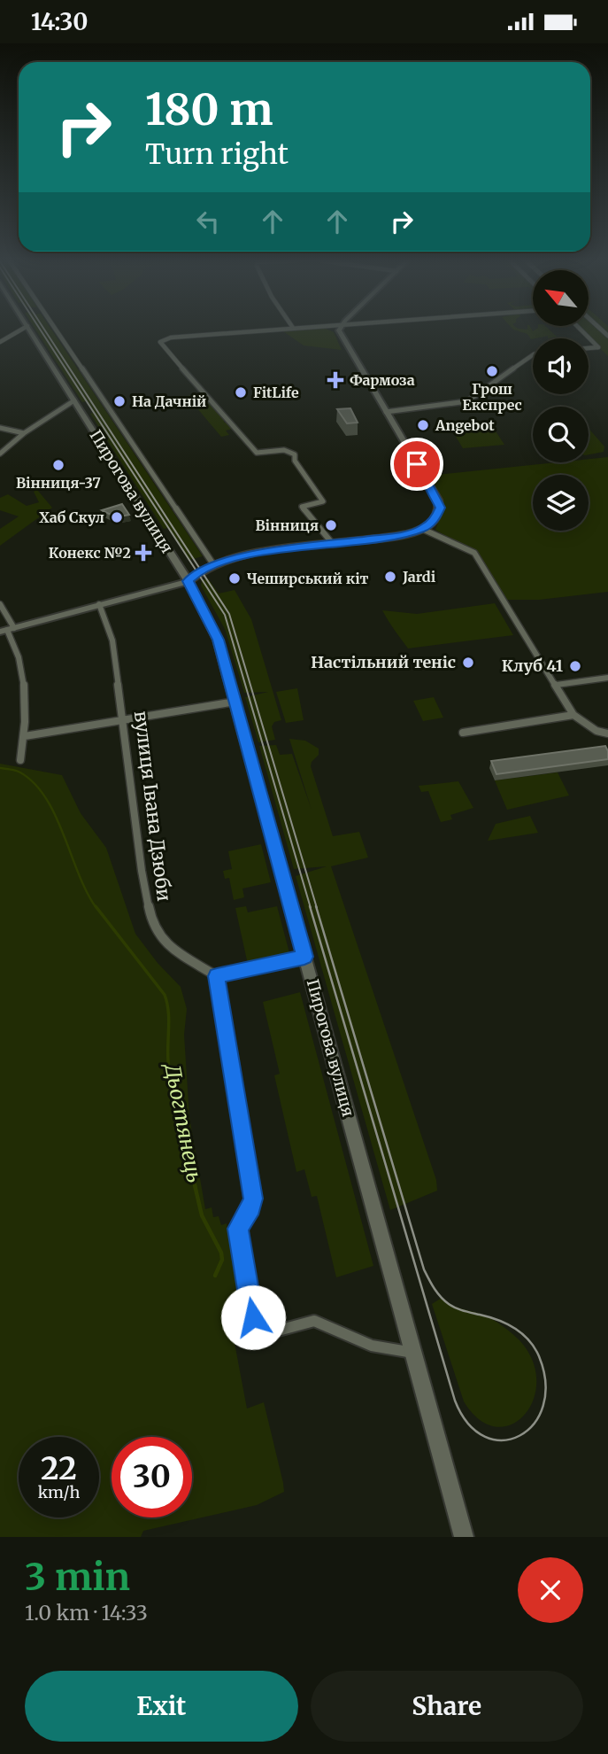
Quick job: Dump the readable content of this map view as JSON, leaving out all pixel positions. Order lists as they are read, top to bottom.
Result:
{
  "streets": {
    "main road": ["Пирогова вулиця"],
    "street": ["вулиця Івана Дзюби"]
  },
  "water": ["Дьогтянець"],
  "places": {
    "other": [
      "Грош Експрес",
      "FitLife",
      "На Дачній",
      "Angebot",
      "Вінниця-37",
      "Хаб Скул",
      "Вінниця",
      "Jardi",
      "Чеширський кіт",
      "Настільний теніс",
      "Клуб 41"
    ],
    "health": ["Фармоза", "Конекс №2"]
  },
  "north": "top left",
  "page": {
    "status": "14:30",
    "turn": ["180 m", "Turn right"],
    "speed": "22 km/h",
    "limit": "30",
    "heading": ["3 min", "1.0 km · 14:33"],
    "buttons": ["Exit", "Share"]
  }
}
